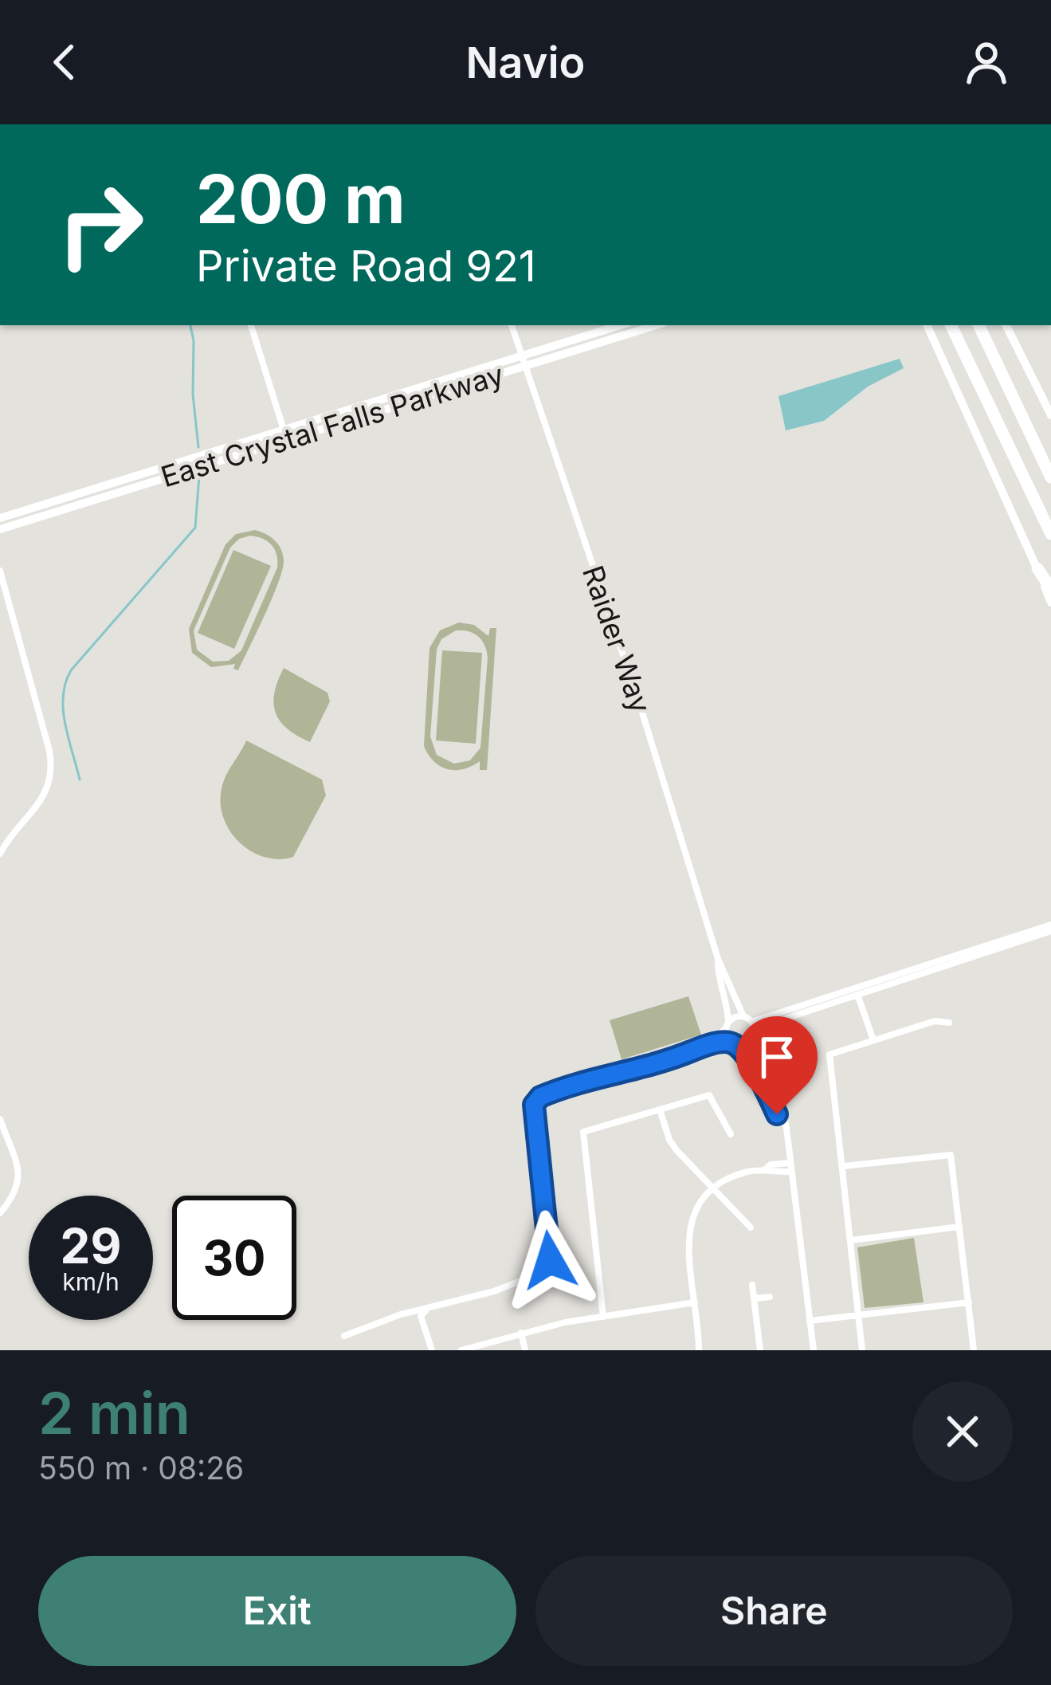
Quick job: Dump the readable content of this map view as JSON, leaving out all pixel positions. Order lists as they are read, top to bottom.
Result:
{
  "streets": {
    "main road": ["East Crystal Falls Parkway"],
    "street": ["Raider Way"]
  },
  "crossings": [
    ["East Crystal Falls Parkway", "Raider Way"]
  ],
  "page": {
    "header": "Navio",
    "turn": ["200 m", "Private Road 921"],
    "speed": "29 km/h",
    "limit": "30",
    "heading": ["2 min", "550 m · 08:26"],
    "buttons": ["Exit", "Share"]
  }
}
